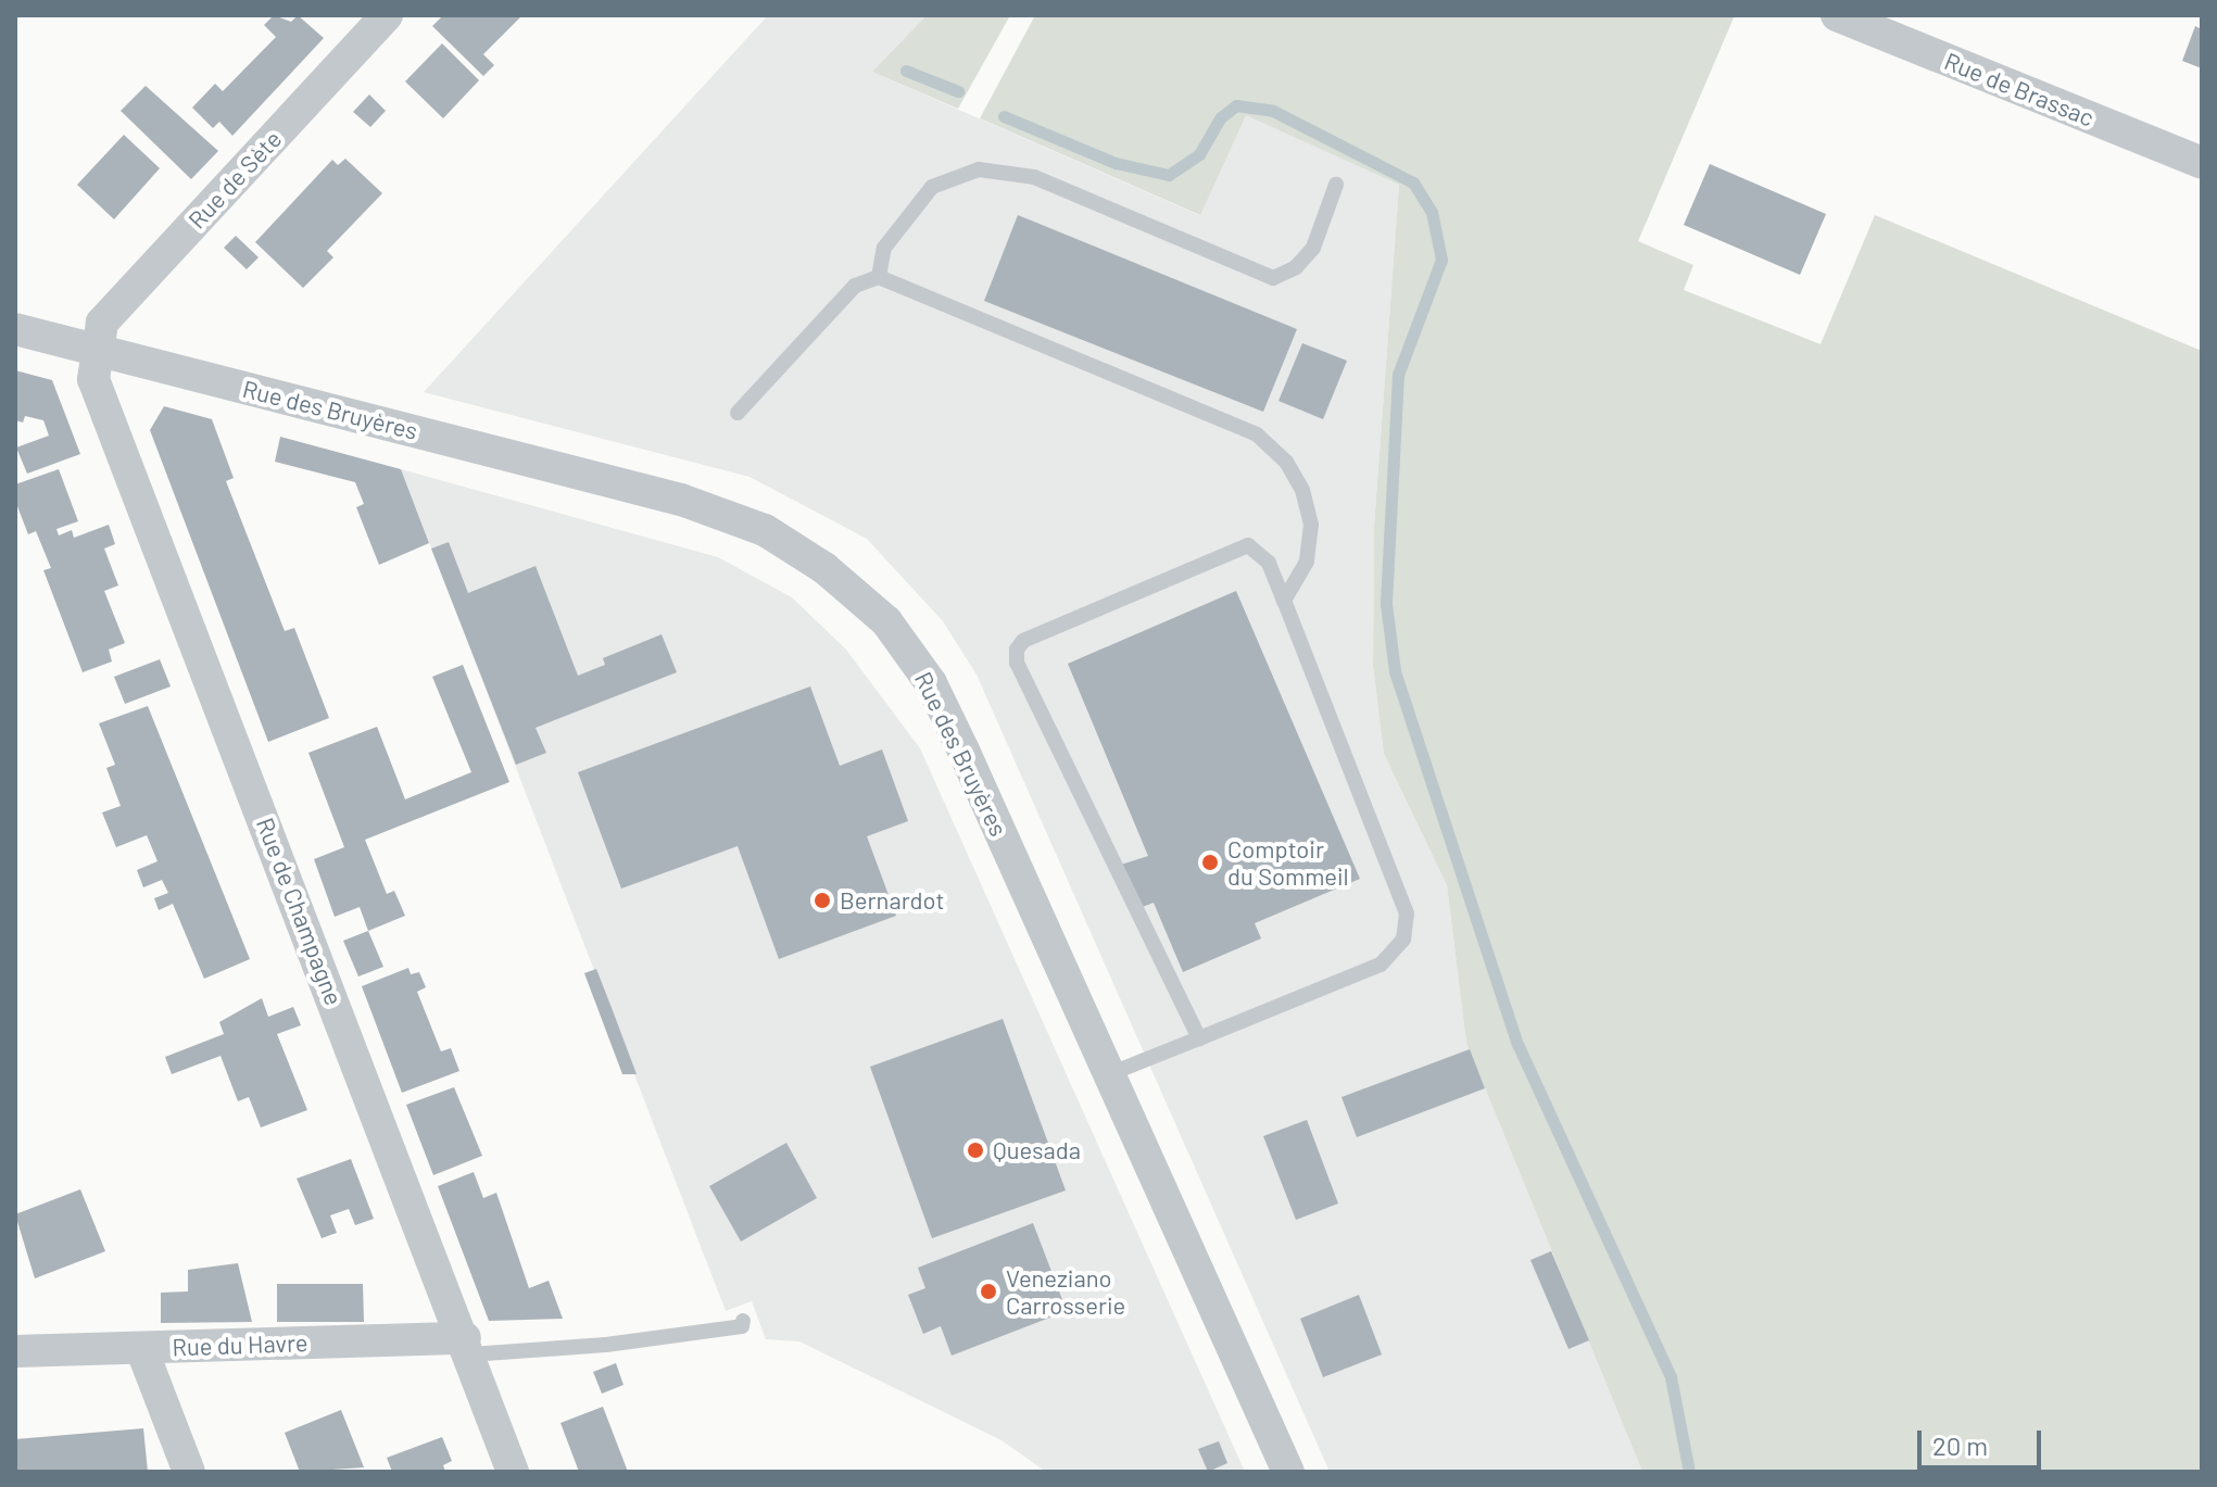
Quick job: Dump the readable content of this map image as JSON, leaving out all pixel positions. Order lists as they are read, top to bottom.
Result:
{
  "streets": {
    "street": [
      "Rue de Brassac",
      "Rue de Sète",
      "Rue des Bruyères",
      "Rue de Champagne",
      "Rue du Havre"
    ]
  },
  "crossings": [
    ["Rue de Sète", "Rue des Bruyères"],
    ["Rue de Sète", "Rue de Champagne"],
    ["Rue des Bruyères", "Rue de Champagne"],
    ["Rue de Champagne", "Rue du Havre"]
  ],
  "places": [
    "Comptoir du Sommeil",
    "Bernardot",
    "Quesada",
    "Veneziano Carrosserie"
  ],
  "scale_bar": "20 m"
}
